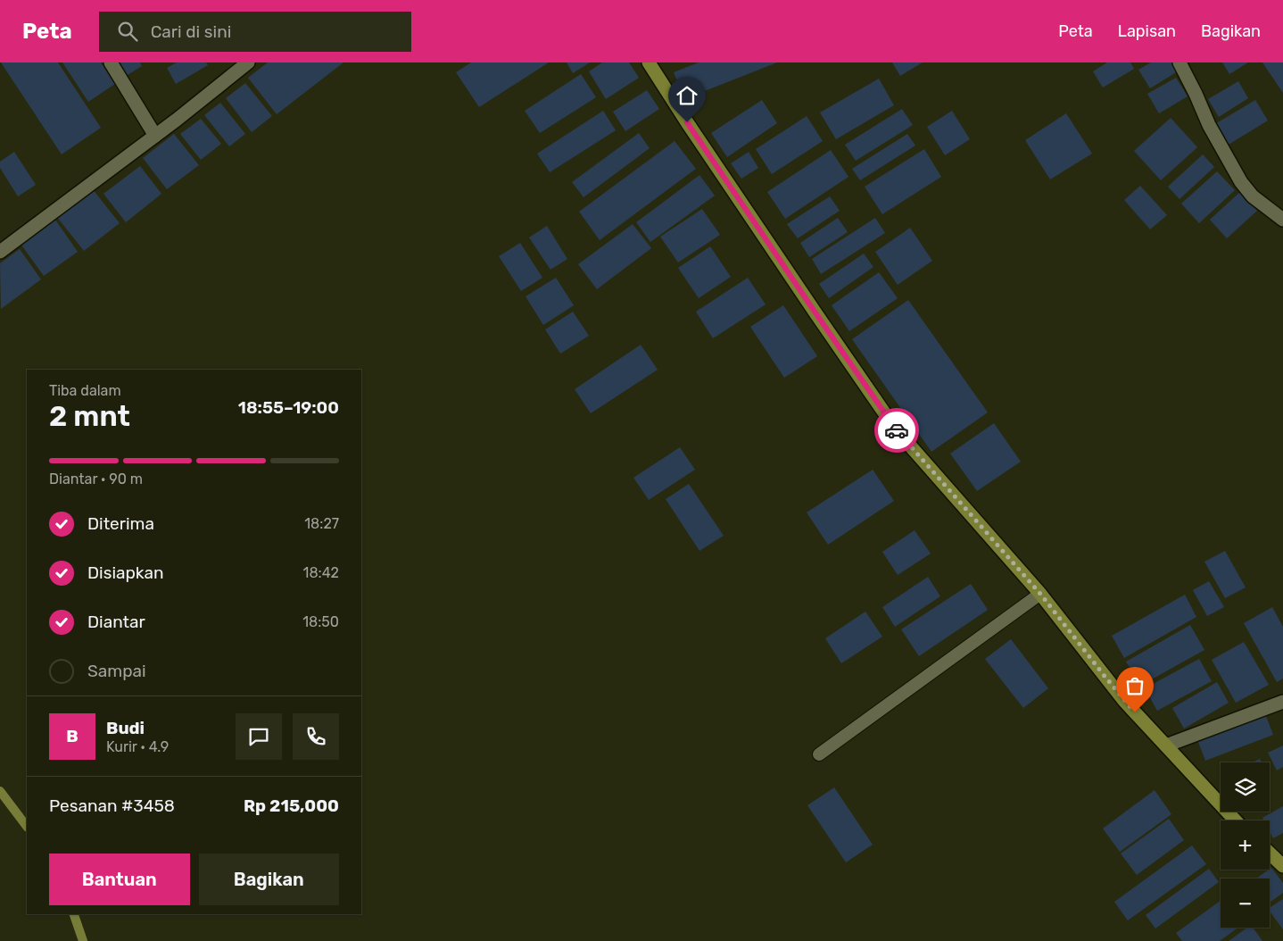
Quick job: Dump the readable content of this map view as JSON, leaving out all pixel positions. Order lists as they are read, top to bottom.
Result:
{
  "page": {
    "header": "Peta",
    "search": "Cari di sini",
    "nav": ["Peta", "Lapisan", "Bagikan"],
    "heading": ["2 mnt", "Tiba dalam", "18:55–19:00"],
    "panel": [
      "Budi",
      "Kurir · 4.9",
      "Pesanan #3458",
      "Rp 215,000"
    ],
    "bar": "Diantar · 90 m",
    "list": [
      ["Diterima", "18:27"],
      ["Disiapkan", "18:42"],
      ["Diantar", "18:50"],
      "Sampai"
    ],
    "round": "B",
    "map_buttons": ["+", "−"],
    "buttons": ["Bantuan", "Bagikan"]
  }
}
